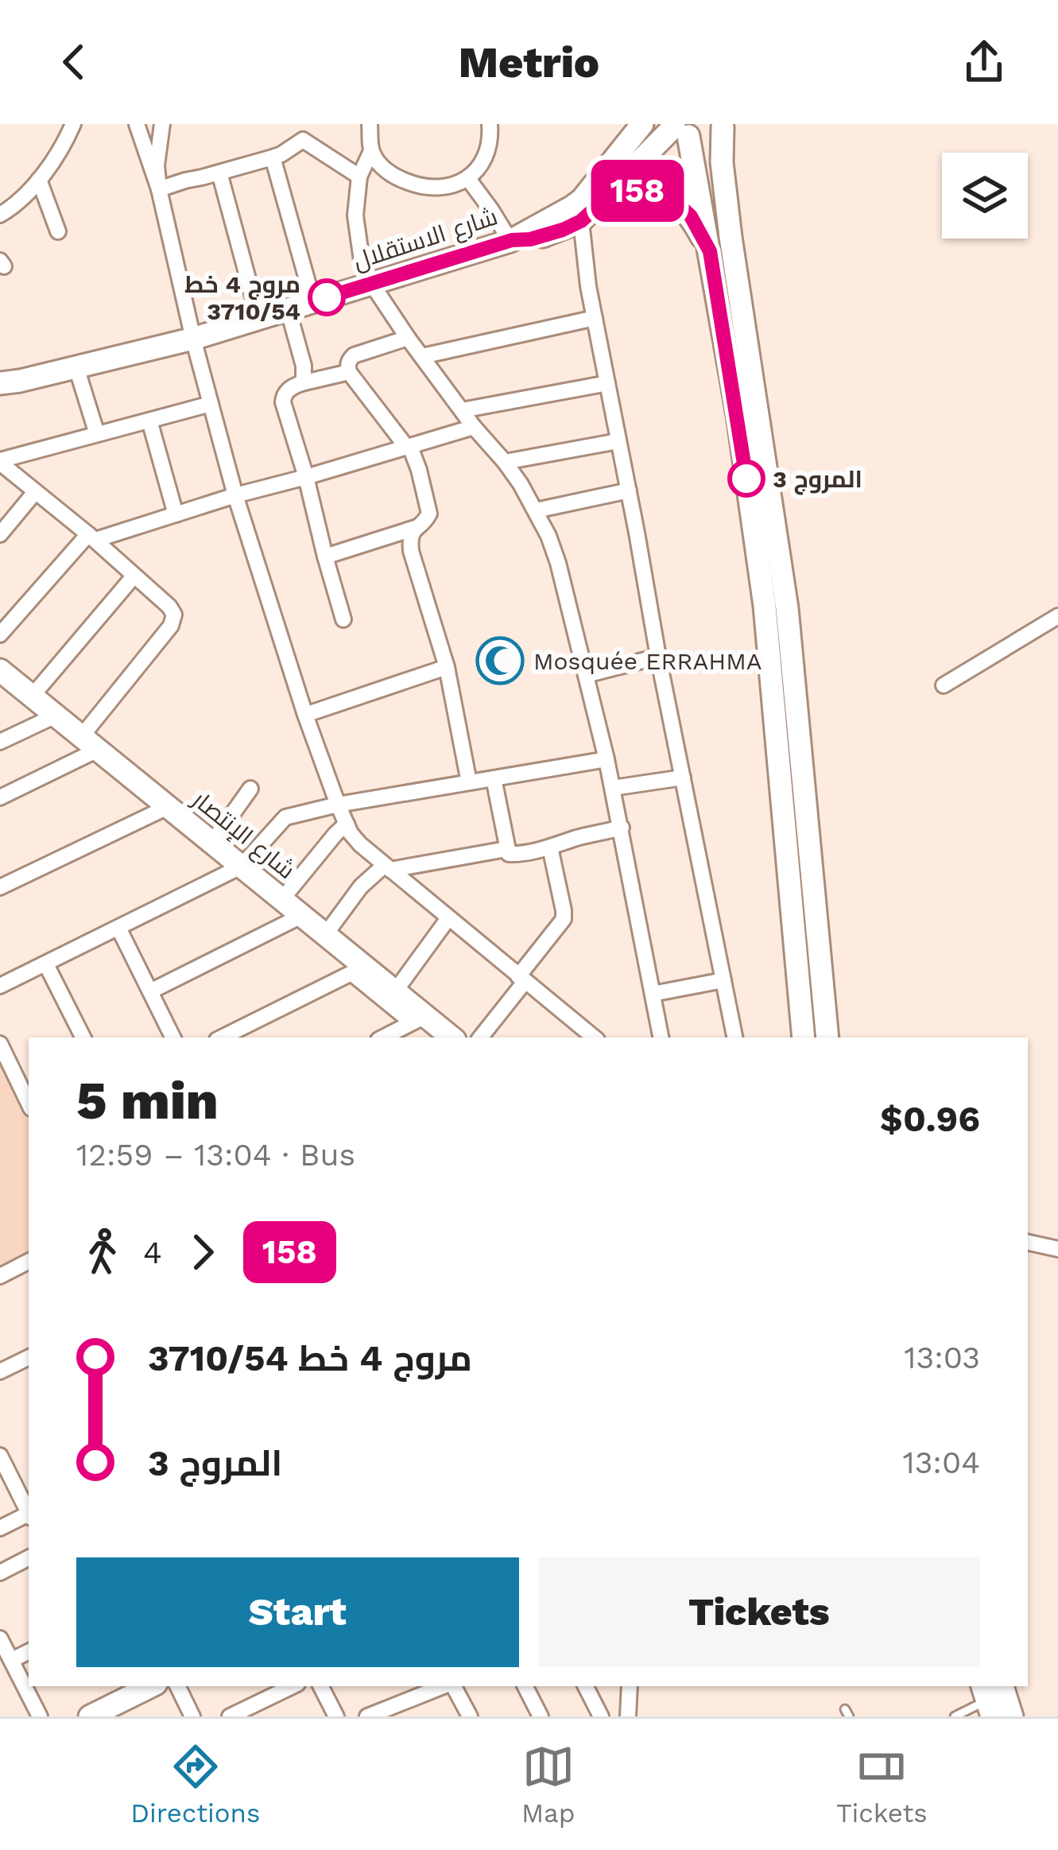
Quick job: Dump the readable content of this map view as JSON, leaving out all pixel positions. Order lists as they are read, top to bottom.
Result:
{
  "streets": {
    "main road": ["شارع الاستقلال", "شارع الإنتصار"]
  },
  "places": {
    "other": ["مروج 4 خط 3710/54", "المروج 3"],
    "mosque": ["Mosquée ERRAHMA"]
  },
  "lines": ["bus line 158"],
  "page": {
    "header": "Metrio",
    "on_map": "158",
    "heading": ["5 min", "12:59 – 13:04 · Bus", "$0.96"],
    "legs": ["4", "158"],
    "list": [
      {
        "name": "مروج 4 خط 3710/54",
        "value": "13:03"
      },
      {
        "name": "المروج 3",
        "value": "13:04"
      }
    ],
    "buttons": ["Start", "Tickets"],
    "tabs": ["Directions", "Map", "Tickets"]
  }
}
